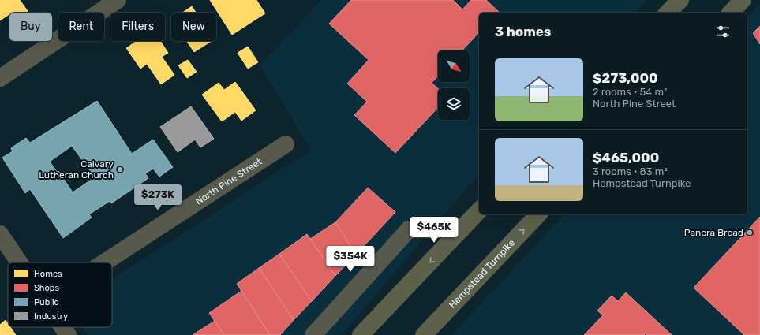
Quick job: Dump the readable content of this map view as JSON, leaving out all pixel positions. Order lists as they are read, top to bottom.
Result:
{
  "streets": {
    "main road": ["Hempstead Turnpike"],
    "street": ["North Pine Street"]
  },
  "places": ["Calvary Lutheran Church", "Panera Bread"],
  "legend": [
    "Homes",
    "Shops",
    "Public",
    "Industry"
  ],
  "north": "bottom right",
  "page": {
    "chip": [
      "Buy",
      "Rent",
      "Filters",
      "New"
    ],
    "heading": "3 homes",
    "list": [
      {
        "name": "$273,000",
        "note": "2 rooms · 54 m² · North Pine Street"
      },
      {
        "name": "$465,000",
        "note": "3 rooms · 83 m² · Hempstead Turnpike"
      }
    ],
    "price": ["$273K", "$465K", "$354K"]
  }
}
